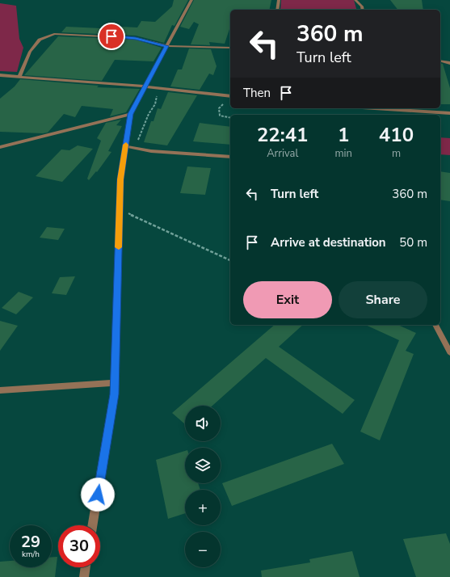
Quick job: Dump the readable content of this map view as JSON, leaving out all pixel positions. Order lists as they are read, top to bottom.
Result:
{
  "page": {
    "turn": ["360 m", "Turn left"],
    "then": "Then",
    "eta": [
      "22:41",
      "Arrival",
      "1",
      "min",
      "410",
      "m"
    ],
    "list": [
      {
        "name": "Turn left",
        "value": "360 m"
      },
      {
        "name": "Arrive at destination",
        "value": "50 m"
      }
    ],
    "buttons": ["Exit", "Share"],
    "map_buttons": ["+", "−"],
    "speed": "29 km/h",
    "limit": "30"
  }
}
